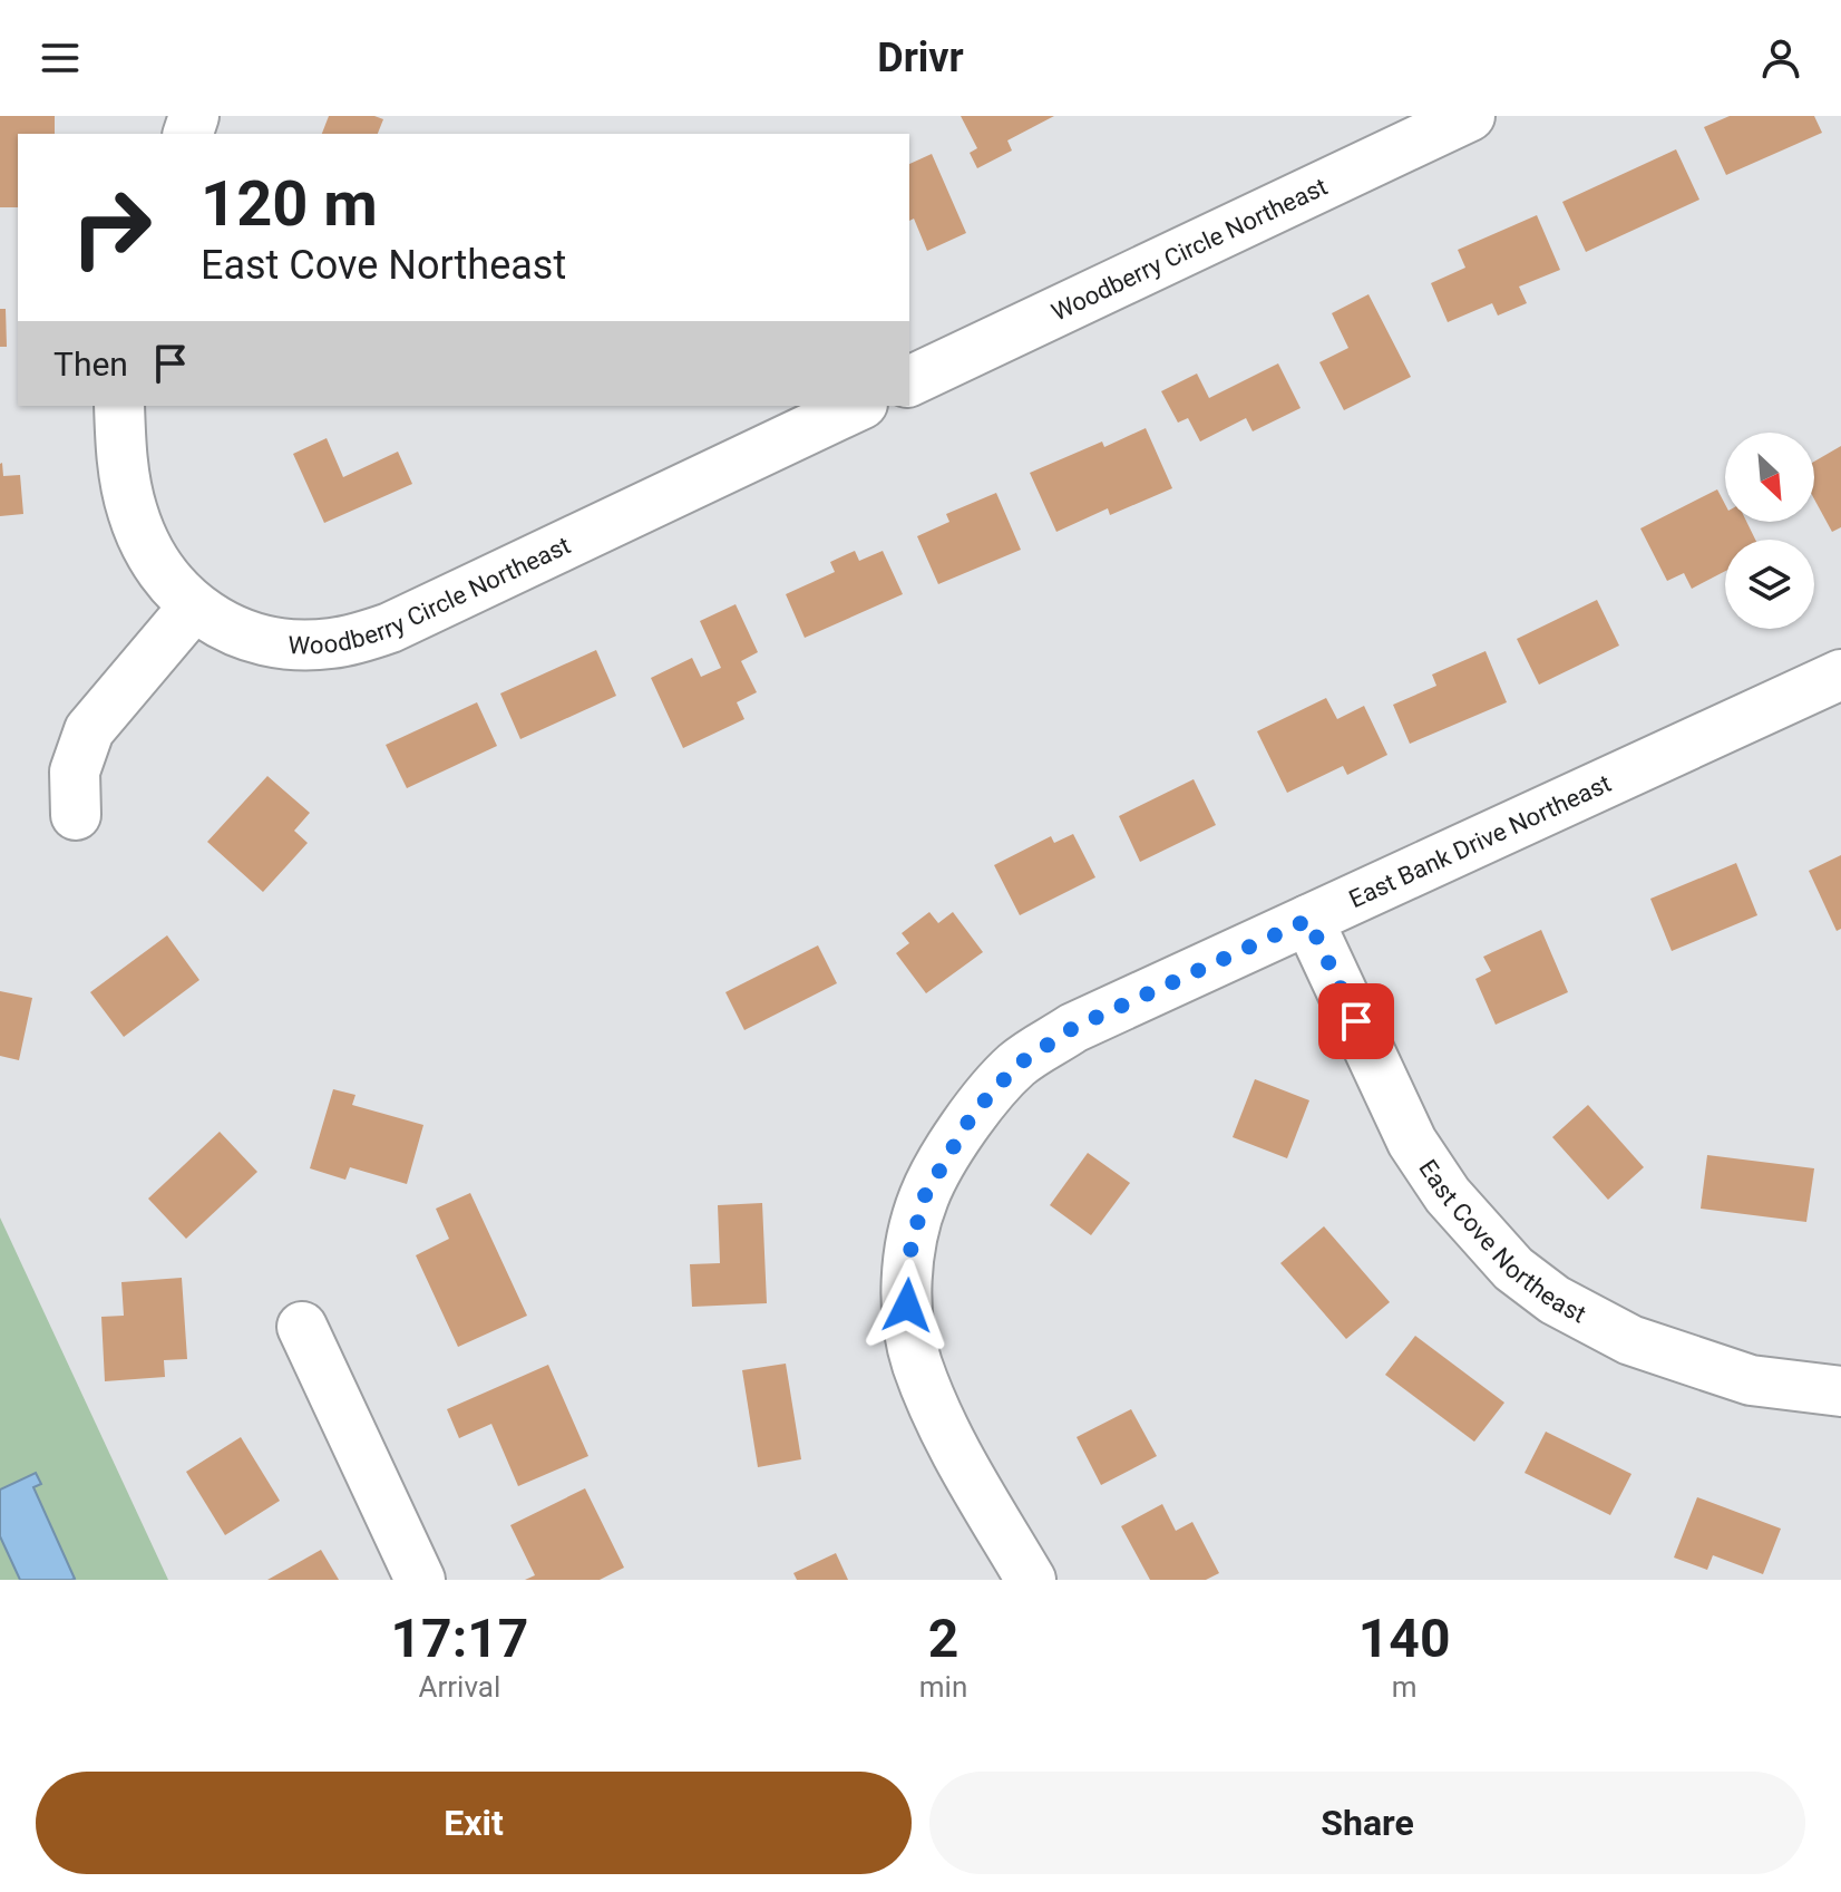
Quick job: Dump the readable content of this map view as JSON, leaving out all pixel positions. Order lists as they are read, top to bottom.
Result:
{
  "streets": {
    "street": ["Woodberry Circle Northeast", "East Bank Drive Northeast", "East Cove Northeast"]
  },
  "crossings": [
    ["East Bank Drive Northeast", "East Cove Northeast"]
  ],
  "north": "bottom right",
  "page": {
    "header": "Drivr",
    "turn": ["120 m", "East Cove Northeast"],
    "then": "Then",
    "eta": [
      "17:17",
      "Arrival",
      "2",
      "min",
      "140",
      "m"
    ],
    "buttons": ["Exit", "Share"]
  }
}
